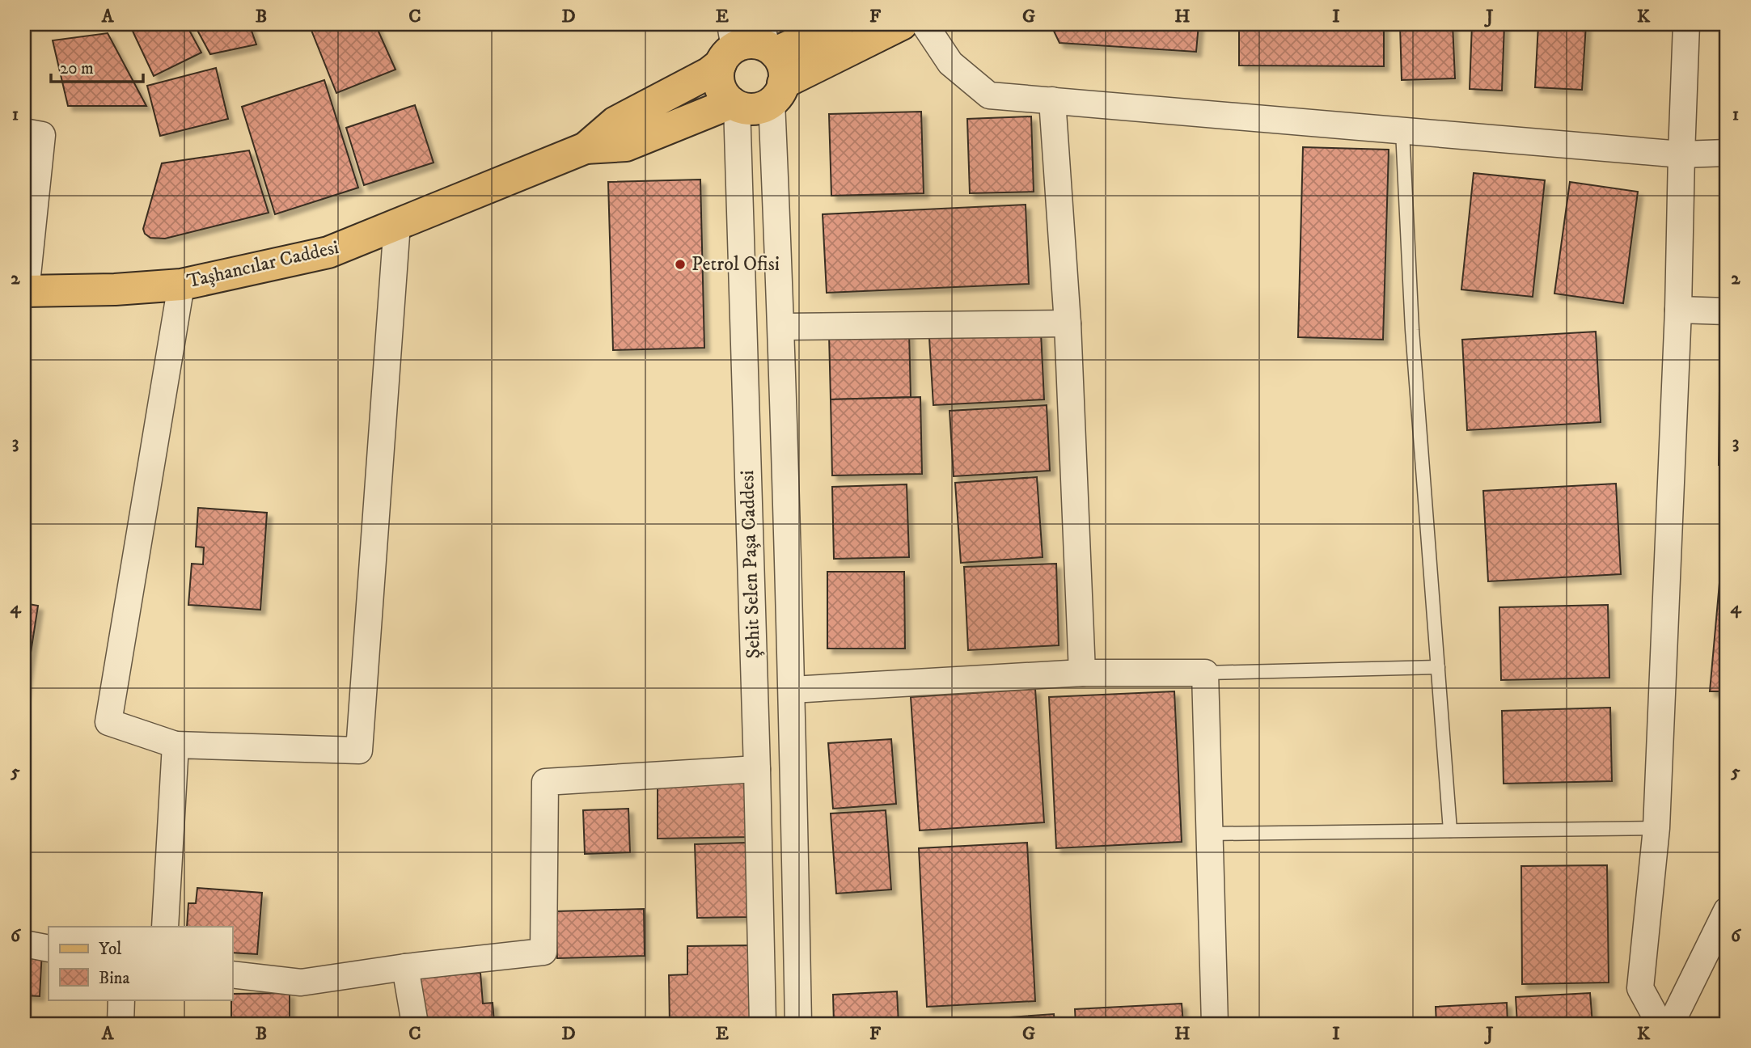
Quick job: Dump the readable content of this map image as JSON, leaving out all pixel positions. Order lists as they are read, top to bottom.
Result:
{
  "streets": {
    "main road": ["Taşhancılar Caddesi"],
    "street": ["Şehit Selen Paşa Caddesi"]
  },
  "places": ["Petrol Ofisi"],
  "legend": ["Yol", "Bina"],
  "scale_bar": "20 m",
  "grid": {
    "columns": [
      "A",
      "B",
      "C",
      "D",
      "E",
      "F",
      "G",
      "H",
      "I",
      "J",
      "K"
    ],
    "rows": [
      "1",
      "2",
      "3",
      "4",
      "5",
      "6"
    ]
  }
}
